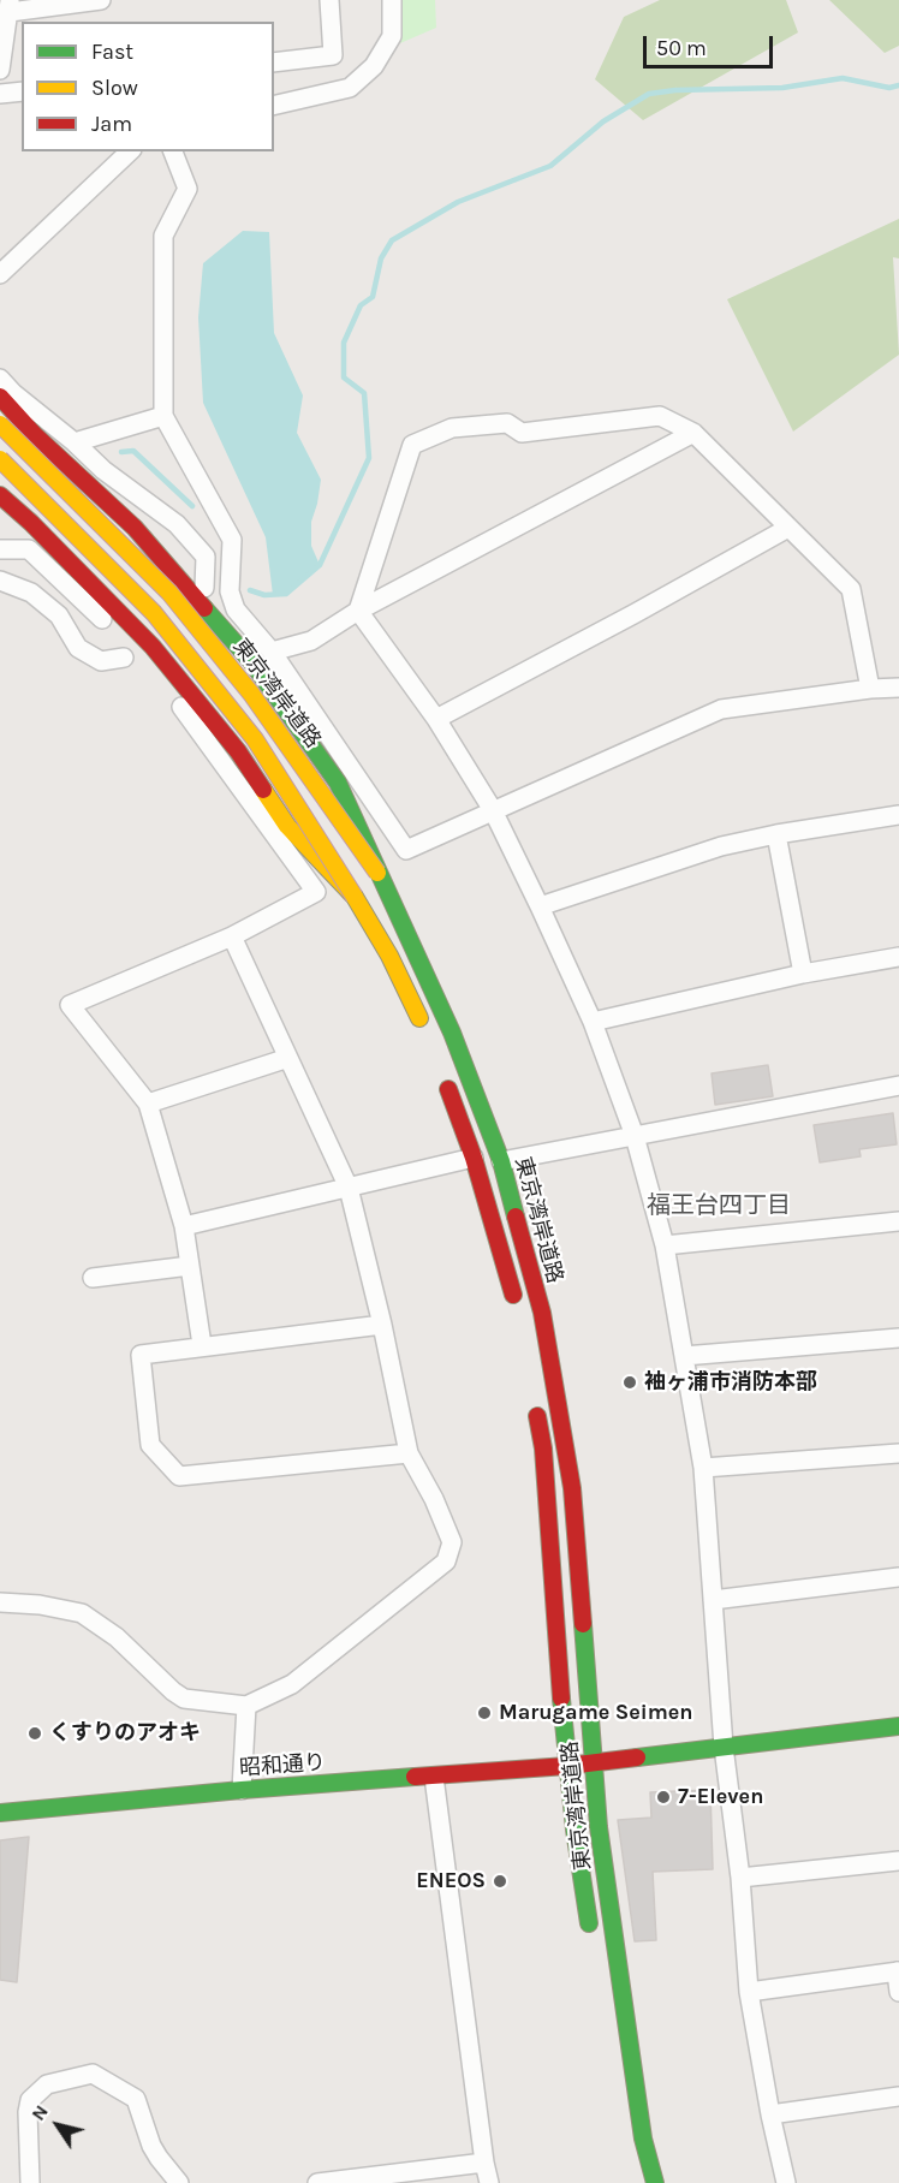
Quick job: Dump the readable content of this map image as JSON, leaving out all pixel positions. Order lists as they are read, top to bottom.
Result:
{
  "streets": {
    "main road": ["東京湾岸道路", "昭和通り"]
  },
  "crossings": [
    ["東京湾岸道路", "昭和通り"]
  ],
  "districts": ["福王台四丁目"],
  "places": [
    "袖ヶ浦市消防本部",
    "Marugame Seimen",
    "くすりのアオキ",
    "7-Eleven",
    "ENEOS"
  ],
  "legend": ["Fast", "Slow", "Jam"],
  "scale_bar": "50 m",
  "north": "top left"
}
